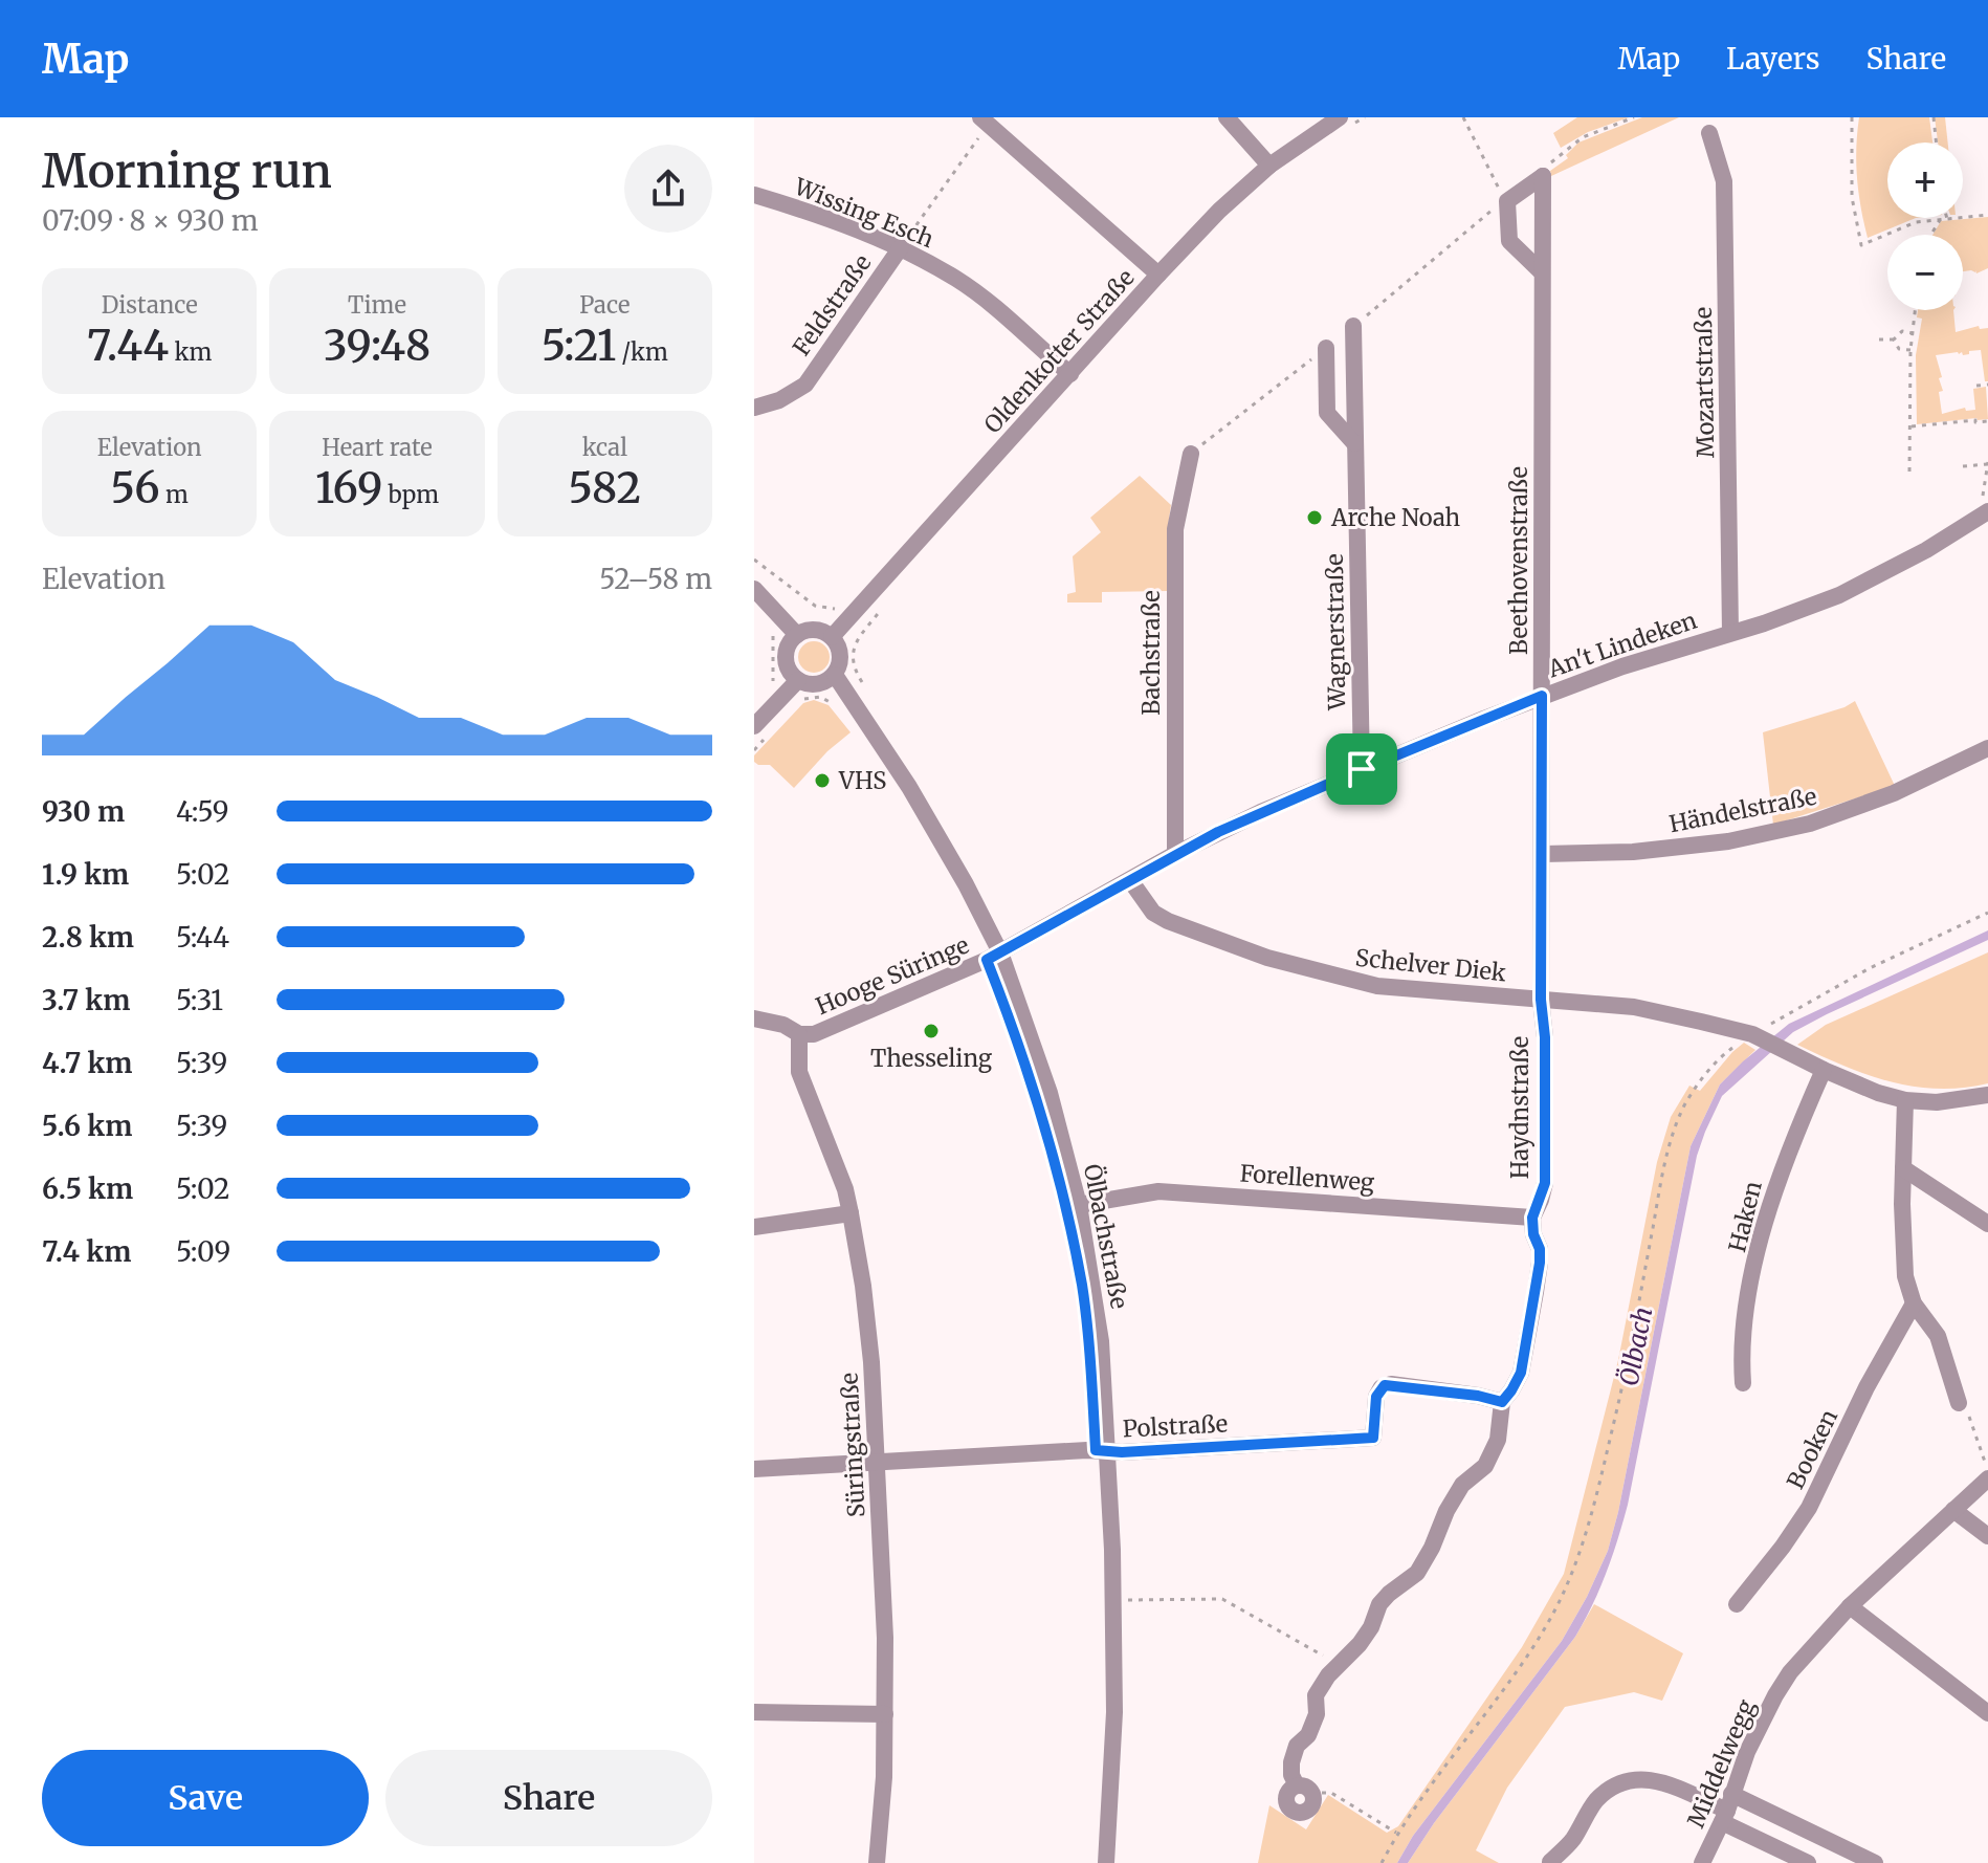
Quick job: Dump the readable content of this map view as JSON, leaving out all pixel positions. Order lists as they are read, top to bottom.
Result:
{
  "streets": {
    "street": [
      "Wissing Esch",
      "Feldstraße",
      "Oldenkotter Straße",
      "Mozartstraße",
      "Beethovenstraße",
      "Wagnerstraße",
      "An't Lindeken",
      "Bachstraße",
      "Händelstraße",
      "Schelver Diek",
      "Hooge Süringe",
      "Haydnstraße",
      "Forellenweg",
      "Haken",
      "Ölbachstraße",
      "Polstraße",
      "Süringstraße",
      "Booken",
      "Middelwegg"
    ]
  },
  "crossings": [
    ["Wissing Esch", "Feldstraße"],
    ["Wissing Esch", "Oldenkotter Straße"],
    ["Oldenkotter Straße", "Ölbachstraße"],
    ["Mozartstraße", "An't Lindeken"],
    ["Beethovenstraße", "An't Lindeken"],
    ["Beethovenstraße", "Händelstraße"],
    ["Beethovenstraße", "Schelver Diek"],
    ["Beethovenstraße", "Haydnstraße"],
    ["Wagnerstraße", "An't Lindeken"],
    ["An't Lindeken", "Bachstraße"],
    ["An't Lindeken", "Schelver Diek"],
    ["An't Lindeken", "Hooge Süringe"],
    ["An't Lindeken", "Ölbachstraße"],
    ["Schelver Diek", "Haydnstraße"],
    ["Schelver Diek", "Haken"],
    ["Hooge Süringe", "Ölbachstraße"],
    ["Hooge Süringe", "Süringstraße"],
    ["Haydnstraße", "Forellenweg"],
    ["Haydnstraße", "Polstraße"],
    ["Forellenweg", "Ölbachstraße"],
    ["Ölbachstraße", "Polstraße"],
    ["Polstraße", "Süringstraße"]
  ],
  "water": ["Ölbach"],
  "places": ["Arche Noah", "VHS", "Thesseling"],
  "page": {
    "header": "Map",
    "nav": ["Map", "Layers", "Share"],
    "heading": ["Morning run", "07:09 · 8 × 930 m"],
    "map_buttons": ["+", "−"],
    "stats": [
      ["Distance", "7.44 km"],
      ["Time", "39:48"],
      ["Pace", "5:21 /km"],
      ["Elevation", "56 m"],
      ["Heart rate", "169 bpm"],
      ["kcal", "582"]
    ],
    "chart": ["Elevation", "52–58 m"],
    "list": [
      {
        "name": "930 m",
        "note": "4:59"
      },
      {
        "name": "1.9 km",
        "note": "5:02"
      },
      {
        "name": "2.8 km",
        "note": "5:44"
      },
      {
        "name": "3.7 km",
        "note": "5:31"
      },
      {
        "name": "4.7 km",
        "note": "5:39"
      },
      {
        "name": "5.6 km",
        "note": "5:39"
      },
      {
        "name": "6.5 km",
        "note": "5:02"
      },
      {
        "name": "7.4 km",
        "note": "5:09"
      }
    ],
    "buttons": ["Save", "Share"]
  }
}
